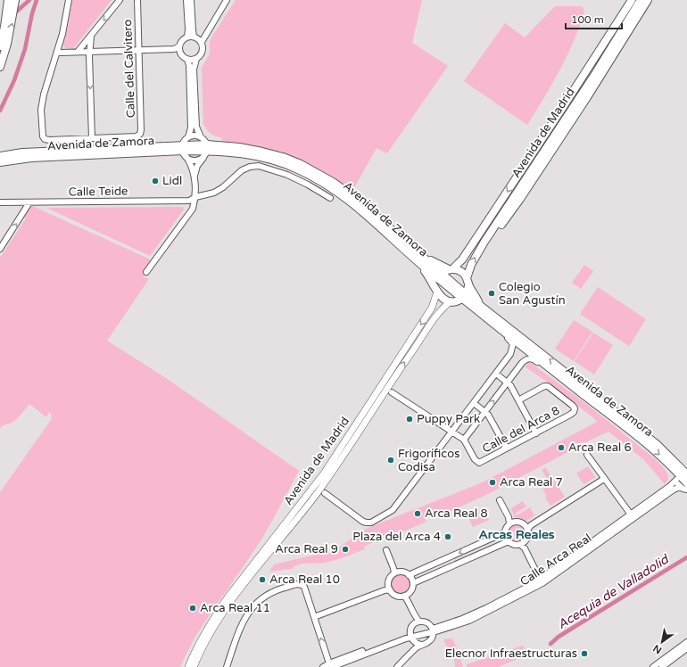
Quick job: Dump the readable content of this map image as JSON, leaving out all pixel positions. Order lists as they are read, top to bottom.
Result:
{
  "streets": {
    "highway": ["Avenida de Madrid", "Avenida de Zamora"],
    "street": [
      "Calle del Calvitero",
      "Calle Teide",
      "Calle del Arca 8",
      "Calle Arca Real"
    ]
  },
  "crossings": [
    ["Avenida de Madrid", "Avenida de Zamora"],
    ["Avenida de Zamora", "Calle Teide"],
    ["Avenida de Zamora", "Calle Arca Real"]
  ],
  "districts": ["Arcas Reales"],
  "water": ["Acequia de Valladolid"],
  "places": [
    "Lidl",
    "Colegio San Agustín",
    "Puppy Park",
    "Arca Real 6",
    "Frigoríficos Codisa",
    "Arca Real 7",
    "Arca Real 8",
    "Plaza del Arca 4",
    "Arca Real 9",
    "Arca Real 10",
    "Arca Real 11",
    "Elecnor Infraestructuras"
  ],
  "scale_bar": "100 m",
  "north": "bottom left"
}
